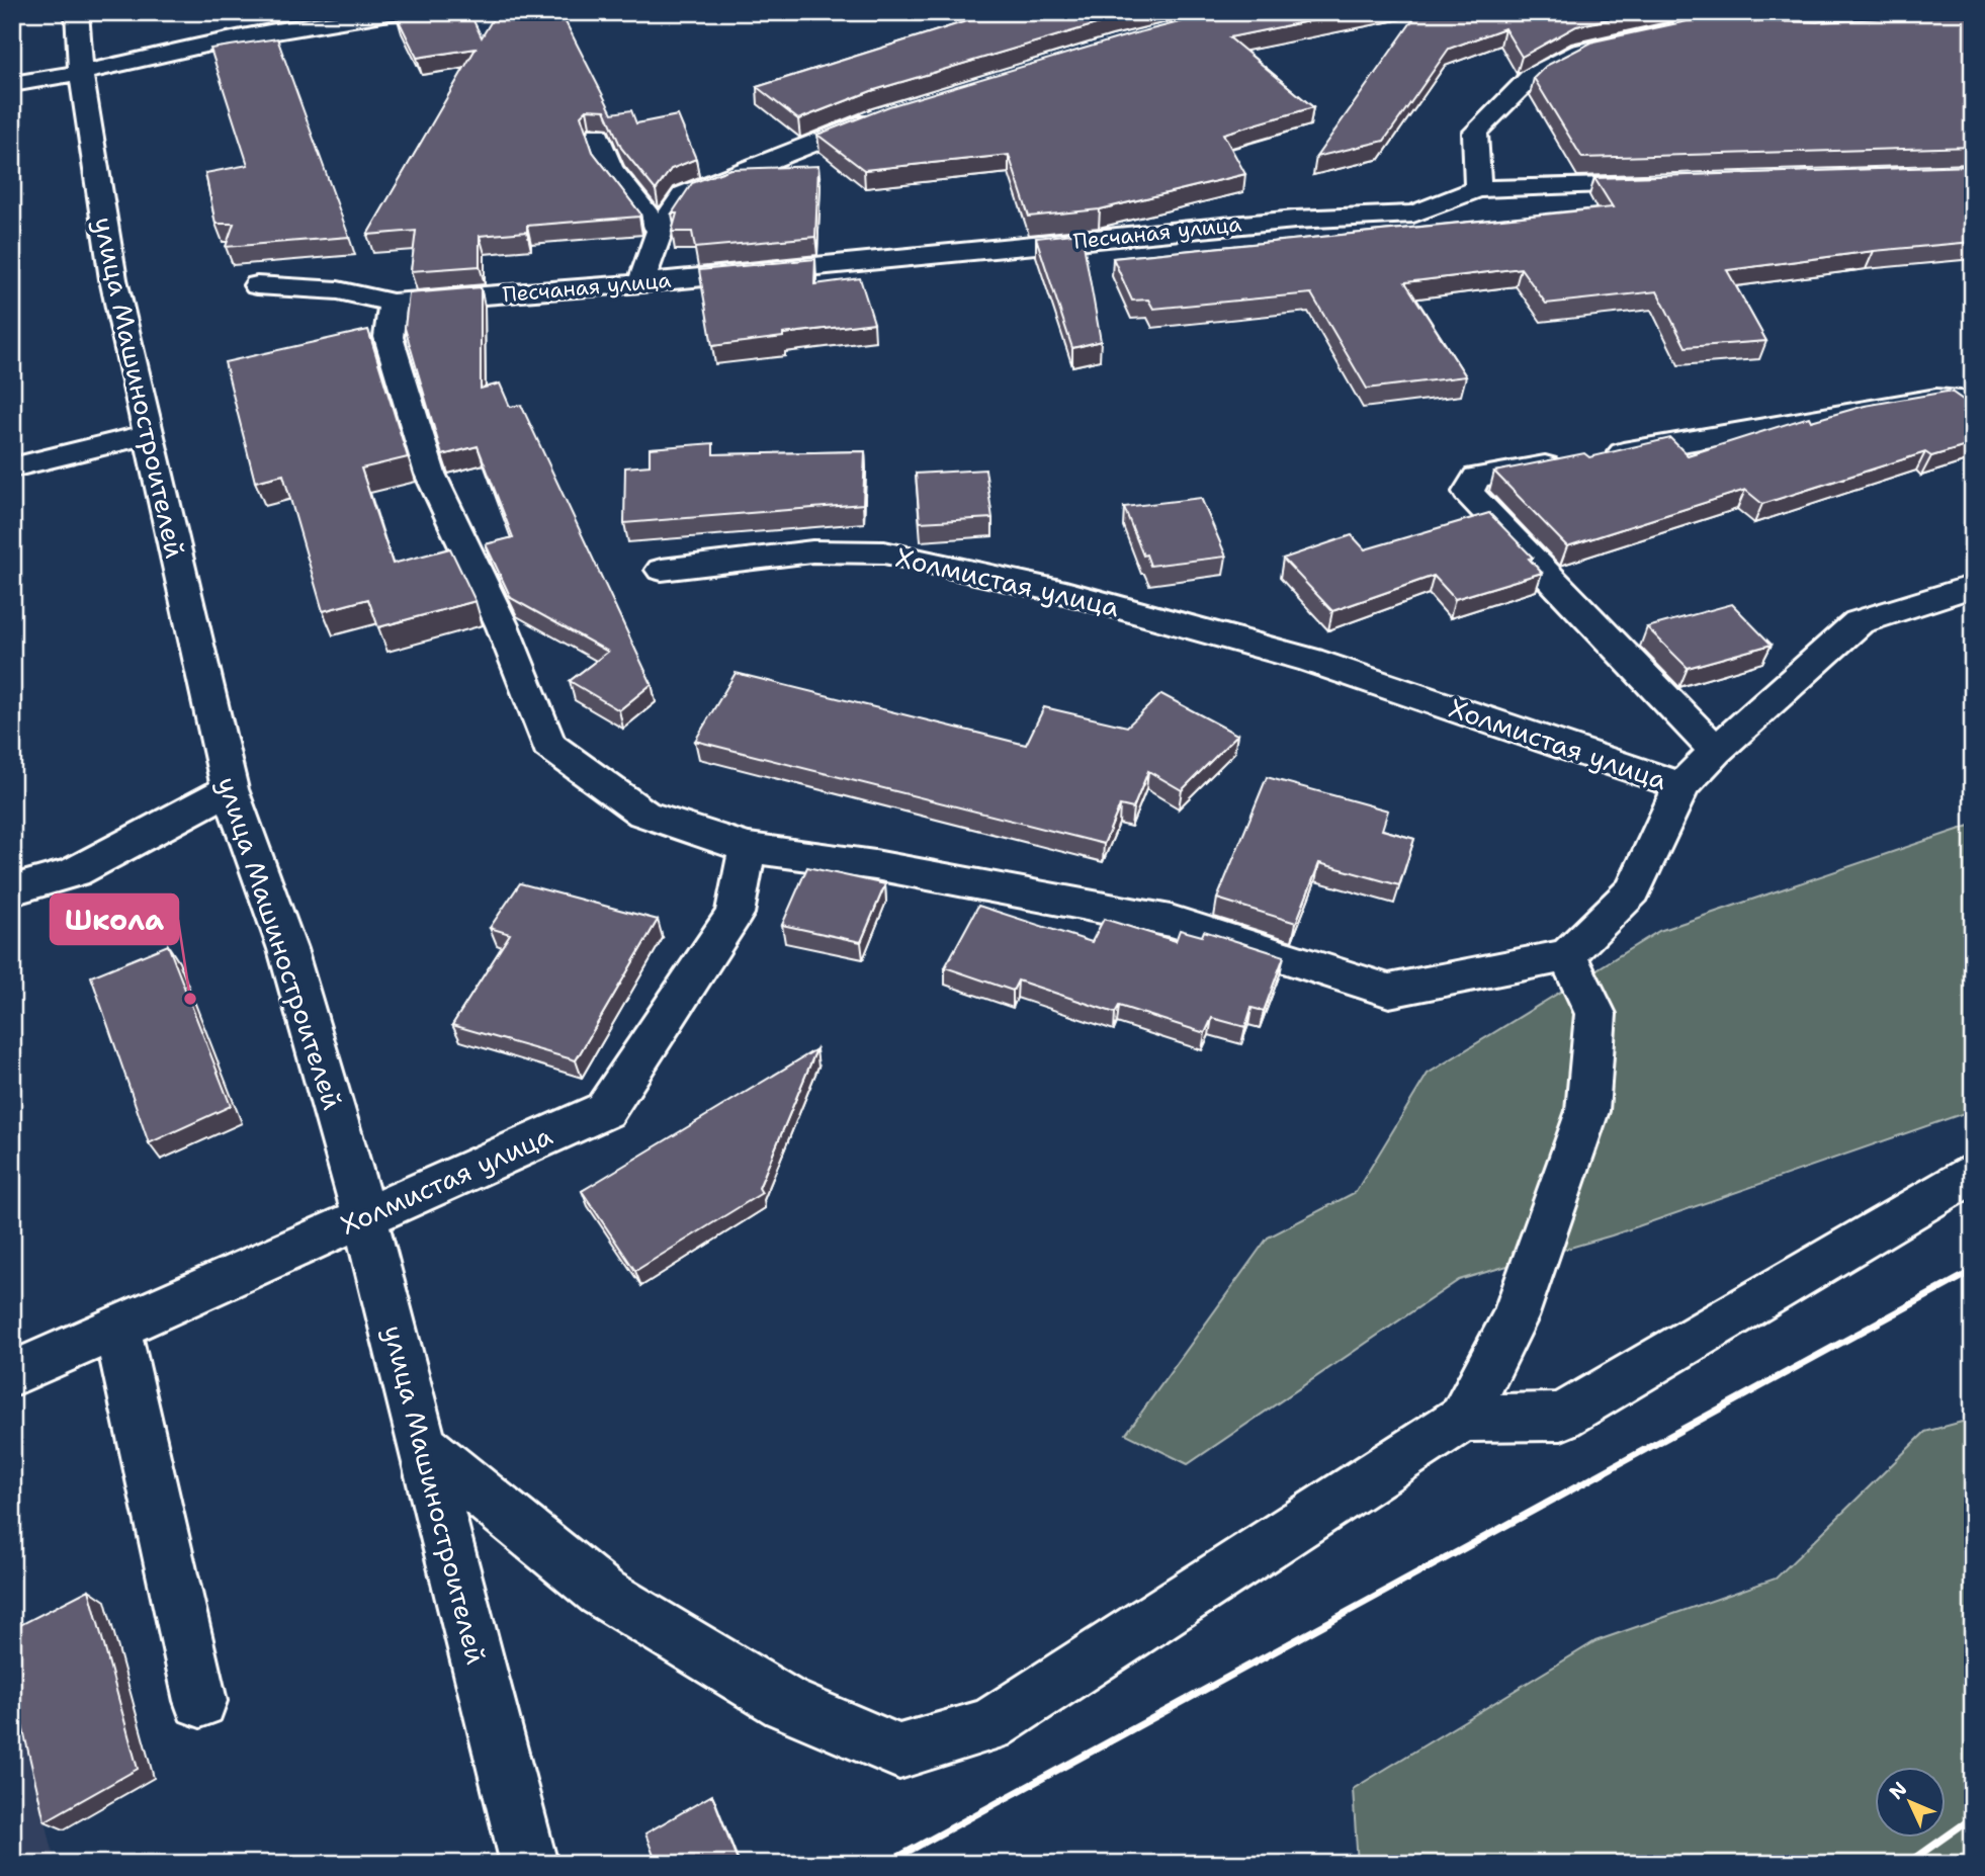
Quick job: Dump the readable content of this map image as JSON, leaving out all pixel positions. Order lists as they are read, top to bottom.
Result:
{
  "streets": {
    "street": ["Песчаная улица", "улица Машиностроителей", "Холмистая улица"]
  },
  "crossings": [
    ["улица Машиностроителей", "Холмистая улица"]
  ],
  "places": ["Школа"],
  "north": "top left"
}
